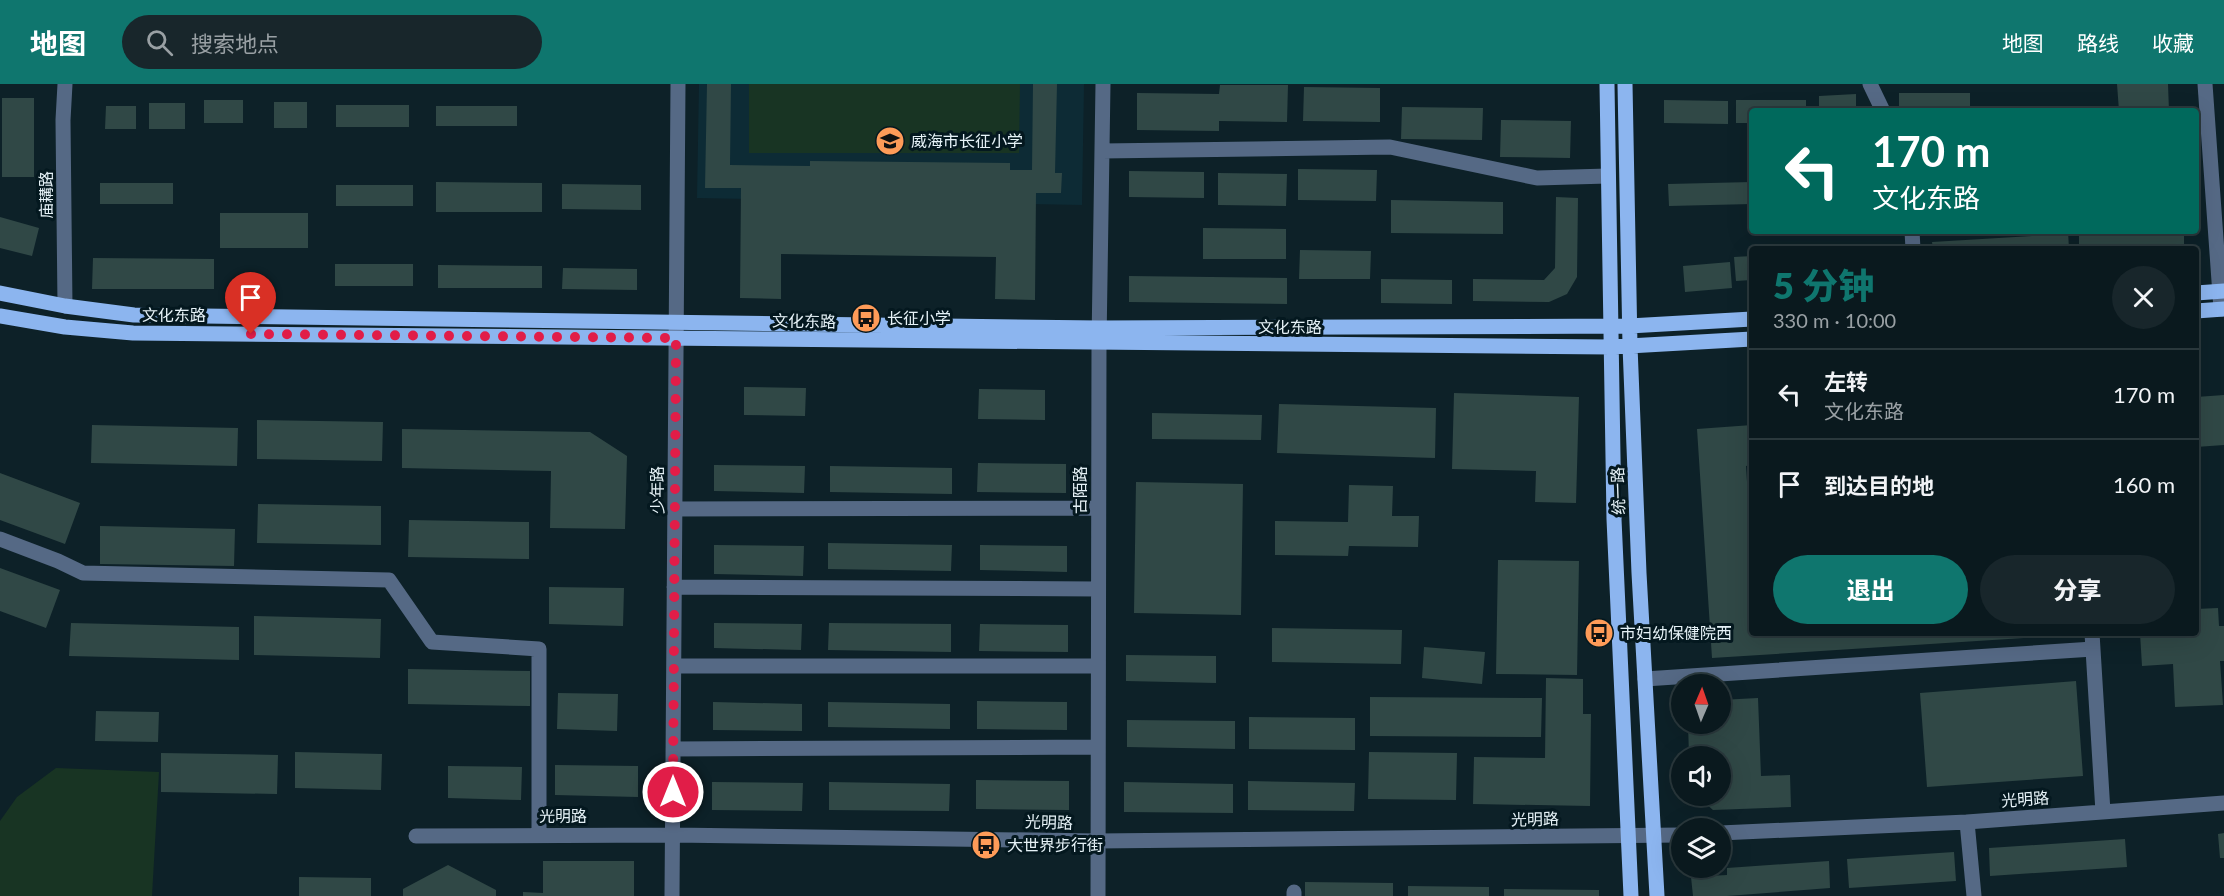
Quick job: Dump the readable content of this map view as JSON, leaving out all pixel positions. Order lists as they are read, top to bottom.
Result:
{
  "streets": {
    "main road": ["文化东路", "统一路"],
    "street": [
      "庙耩路",
      "少年路",
      "古陌路",
      "光明路"
    ]
  },
  "crossings": [
    ["文化东路", "少年路"],
    ["文化东路", "古陌路"],
    ["文化东路", "统一路"],
    ["少年路", "光明路"],
    ["古陌路", "光明路"],
    ["统一路", "光明路"]
  ],
  "places": {
    "school or university": ["威海市长征小学"],
    "bus stop": ["长征小学", "市妇幼保健院西", "大世界步行街"]
  },
  "north": "top",
  "page": {
    "header": "地图",
    "search": "搜索地点",
    "nav": ["地图", "路线", "收藏"],
    "turn": ["170 m", "文化东路"],
    "heading": ["5 分钟", "330 m · 10:00"],
    "list": [
      {
        "name": "左转",
        "note": "文化东路",
        "value": "170 m"
      },
      {
        "name": "到达目的地",
        "value": "160 m"
      }
    ],
    "buttons": ["退出", "分享"]
  }
}
